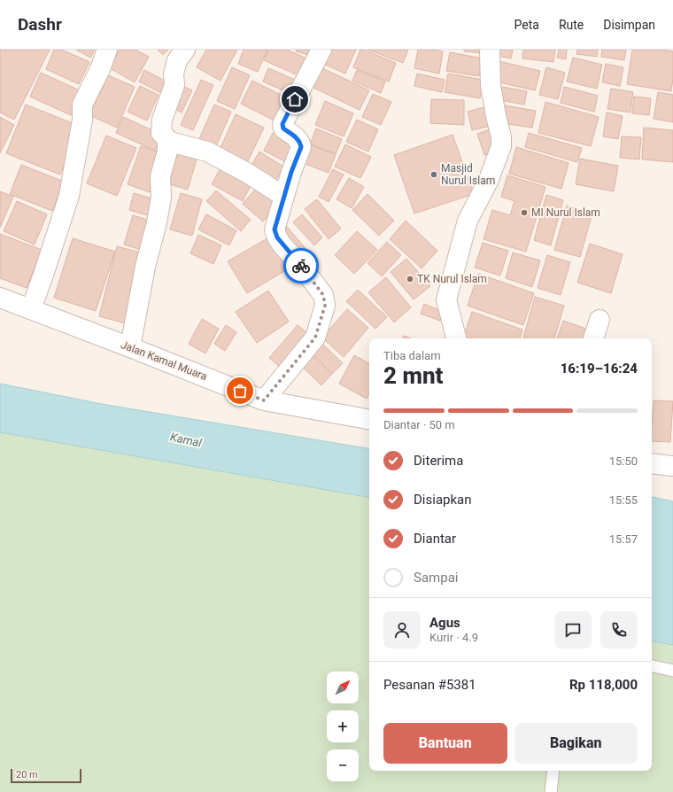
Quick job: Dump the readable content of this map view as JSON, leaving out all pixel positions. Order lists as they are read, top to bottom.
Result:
{
  "streets": {
    "street": ["Jalan Kamal Muara"]
  },
  "water": ["Kamal"],
  "places": ["Masjid Nurul Islam", "MI Nurul Islam", "TK Nurul Islam"],
  "scale_bar": "20 m",
  "north": "top right",
  "page": {
    "header": "Dashr",
    "nav": ["Peta", "Rute", "Disimpan"],
    "heading": ["2 mnt", "Tiba dalam", "16:19–16:24"],
    "panel": [
      "Agus",
      "Kurir · 4.9",
      "Pesanan #5381",
      "Rp 118,000"
    ],
    "bar": "Diantar · 50 m",
    "list": [
      ["Diterima", "15:50"],
      ["Disiapkan", "15:55"],
      ["Diantar", "15:57"],
      "Sampai"
    ],
    "map_buttons": ["+", "−"],
    "buttons": ["Bantuan", "Bagikan"],
    "scale": "20 m"
  }
}
